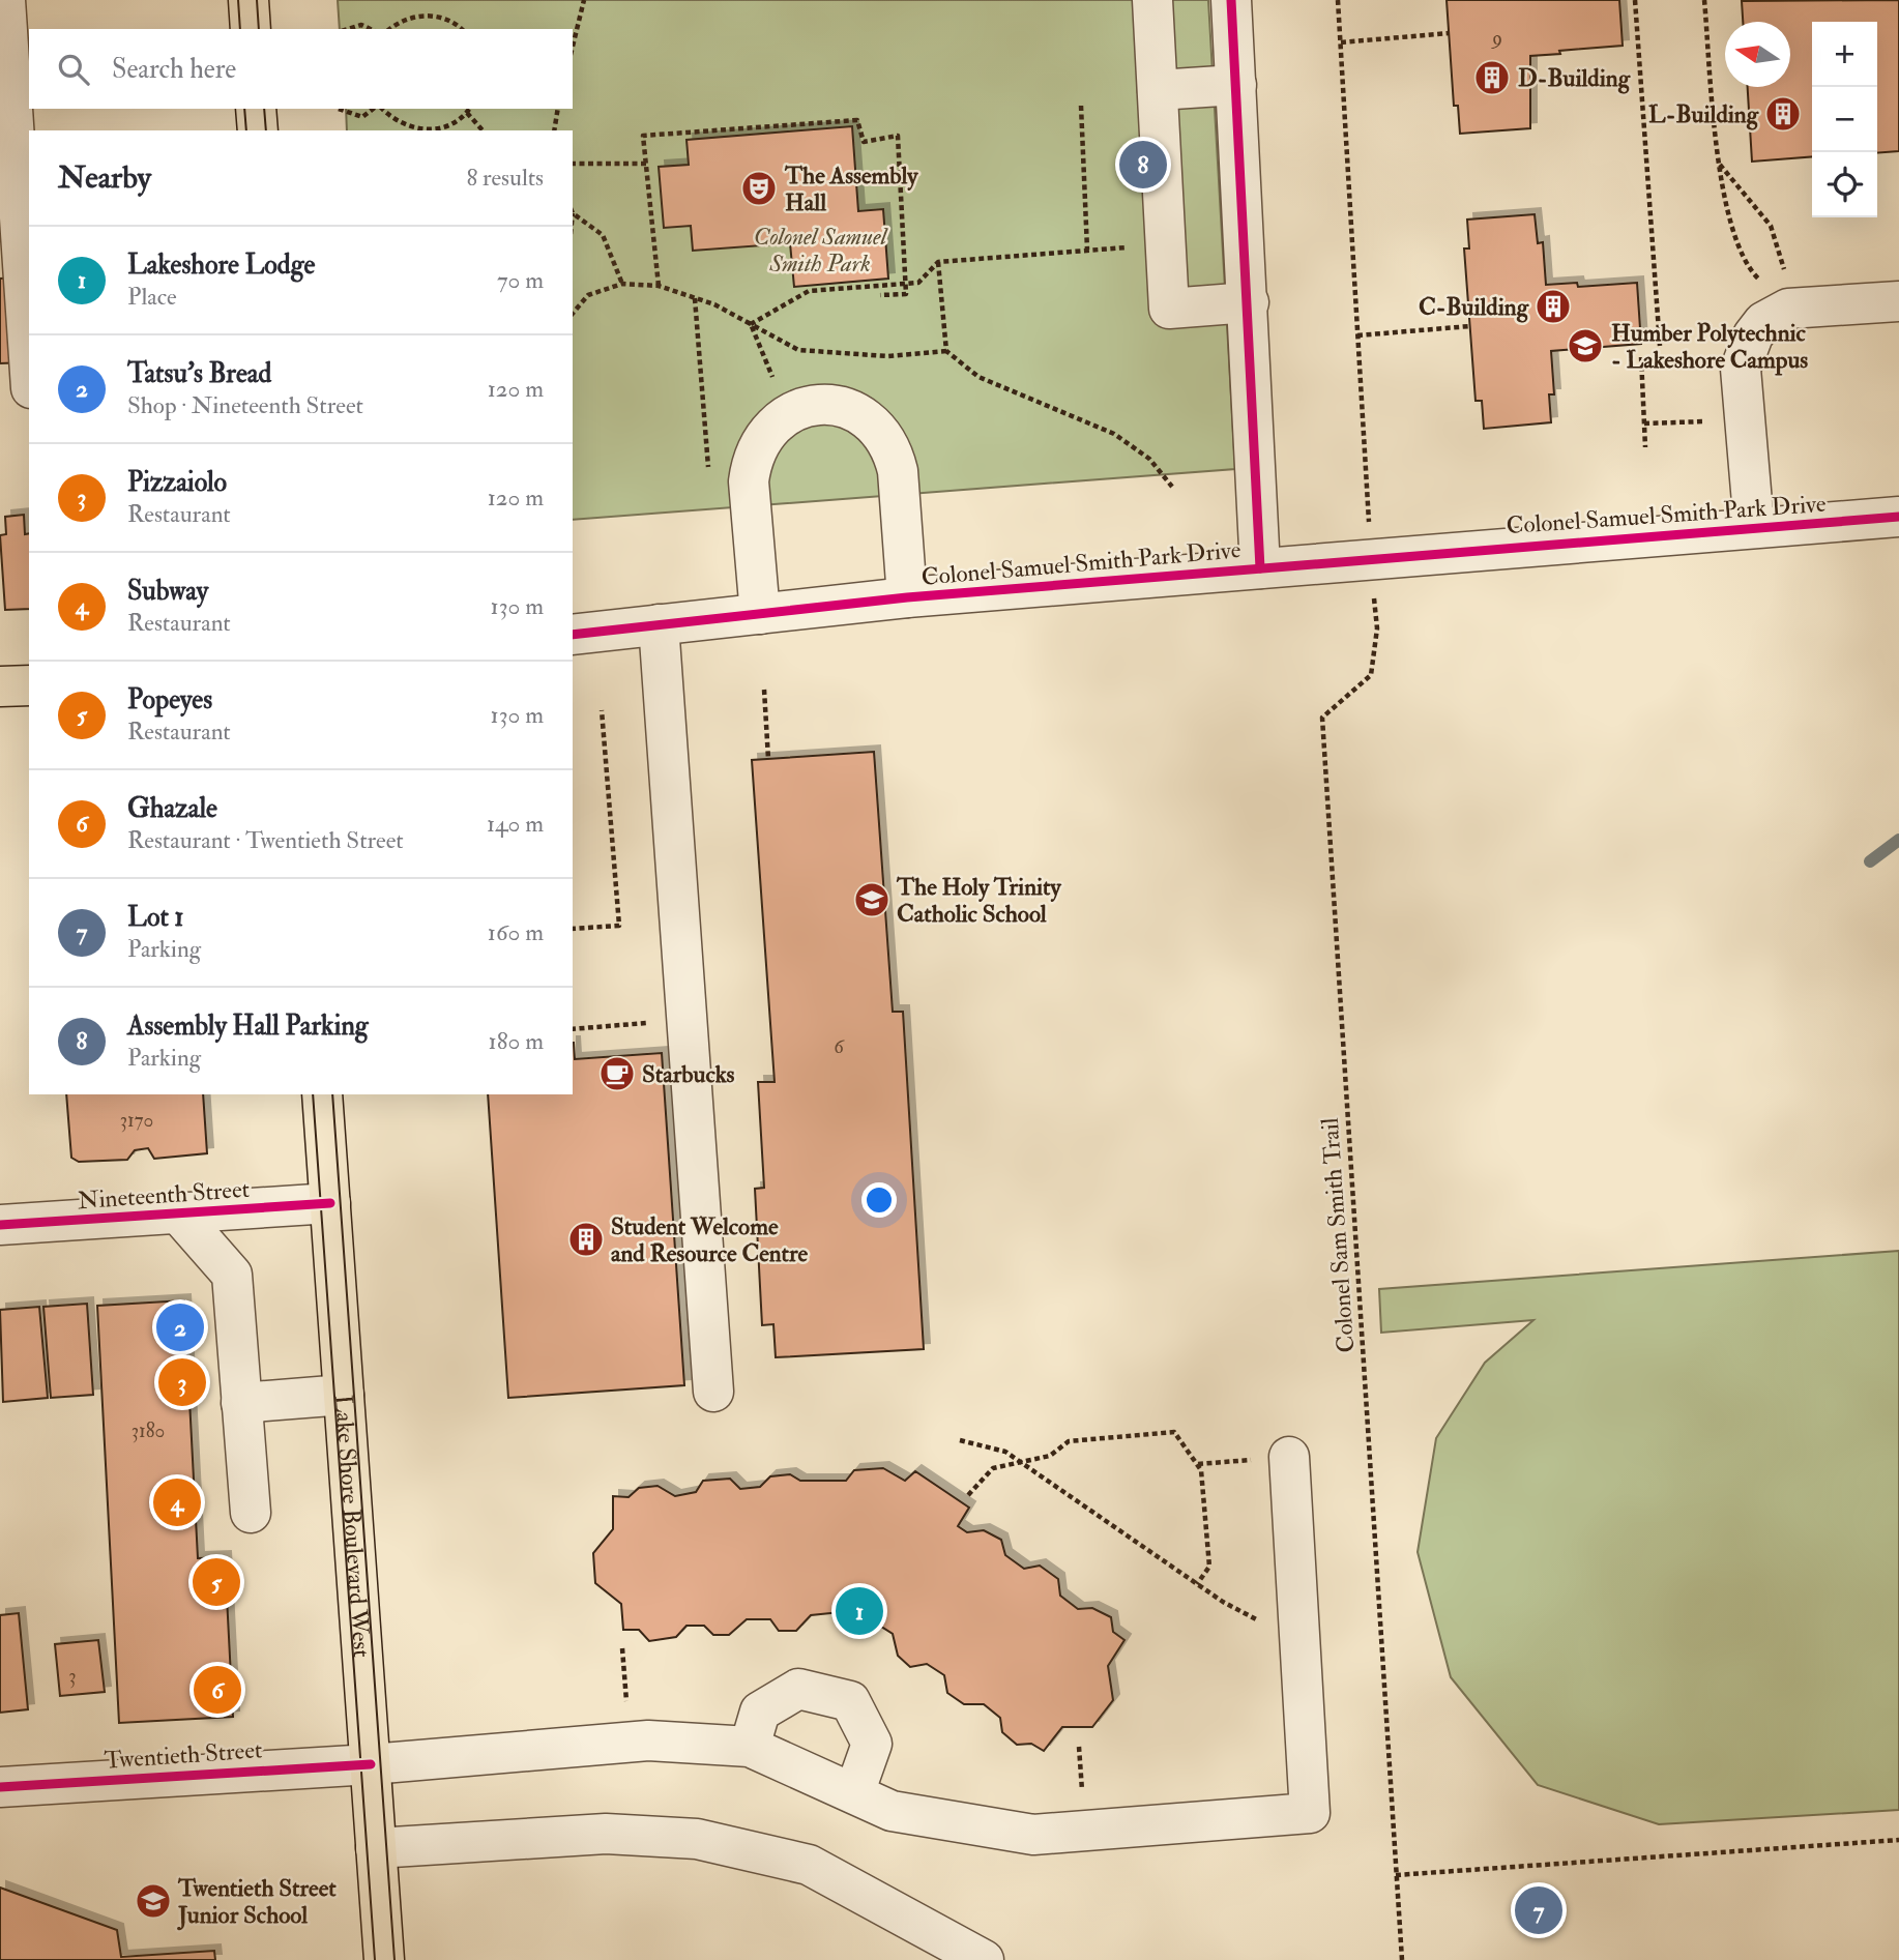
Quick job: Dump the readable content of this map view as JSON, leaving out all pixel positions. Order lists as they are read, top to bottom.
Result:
{
  "streets": {
    "main road": ["Lake Shore Boulevard West"],
    "street": ["Colonel Samuel Smith Park Drive", "Nineteenth Street", "Twentieth Street"],
    "path": ["Colonel Sam Smith Trail"]
  },
  "crossings": [
    ["Nineteenth Street", "Lake Shore Boulevard West"],
    ["Lake Shore Boulevard West", "Twentieth Street"]
  ],
  "parks": ["Colonel Samuel Smith Park"],
  "places": {
    "building": [
      "D-Building",
      "L-Building",
      "C-Building",
      "Student Welcome and Resource Centre"
    ],
    "theatre": ["The Assembly Hall"],
    "school or university": ["Humber Polytechnic - Lakeshore Campus", "The Holy Trinity Catholic School", "Twentieth Street Junior School"],
    "cafe": ["Starbucks"]
  },
  "house_numbers": [
    "9",
    "6",
    "3170",
    "3180",
    "3"
  ],
  "north": "left",
  "page": {
    "map_buttons": ["+", "−"],
    "search": "Search here",
    "heading": ["Nearby", "8 results"],
    "pins": [
      "8",
      "2",
      "3",
      "4",
      "5",
      "1",
      "6",
      "7"
    ],
    "list": [
      {
        "mark": "1",
        "name": "Lakeshore Lodge",
        "note": "Place",
        "value": "70 m"
      },
      {
        "mark": "2",
        "name": "Tatsu's Bread",
        "note": "Shop · Nineteenth Street",
        "value": "120 m"
      },
      {
        "mark": "3",
        "name": "Pizzaiolo",
        "note": "Restaurant",
        "value": "120 m"
      },
      {
        "mark": "4",
        "name": "Subway",
        "note": "Restaurant",
        "value": "130 m"
      },
      {
        "mark": "5",
        "name": "Popeyes",
        "note": "Restaurant",
        "value": "130 m"
      },
      {
        "mark": "6",
        "name": "Ghazale",
        "note": "Restaurant · Twentieth Street",
        "value": "140 m"
      },
      {
        "mark": "7",
        "name": "Lot 1",
        "note": "Parking",
        "value": "160 m"
      },
      {
        "mark": "8",
        "name": "Assembly Hall Parking",
        "note": "Parking",
        "value": "180 m"
      }
    ]
  }
}
